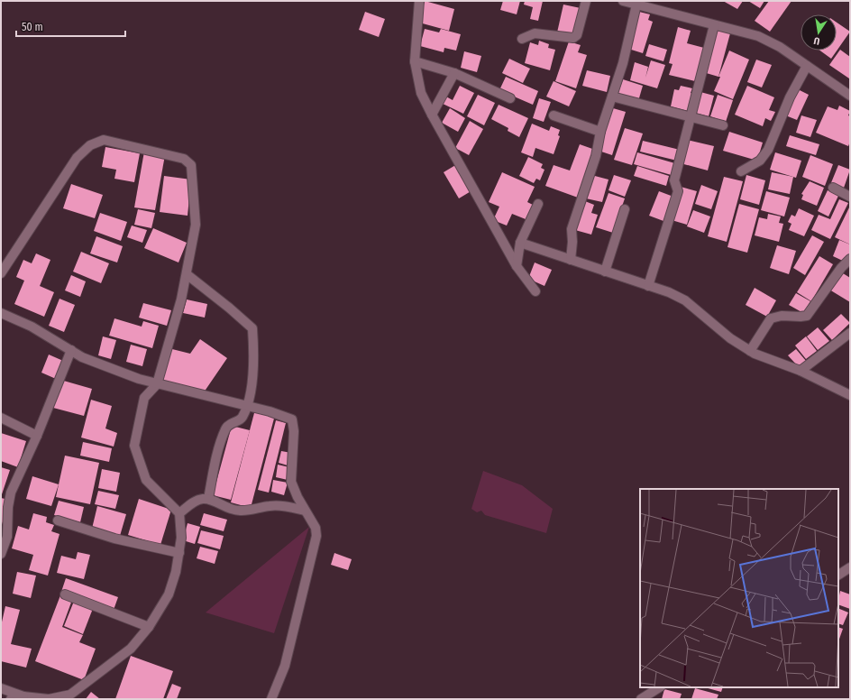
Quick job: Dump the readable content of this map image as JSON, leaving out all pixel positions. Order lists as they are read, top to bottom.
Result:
{
  "scale_bar": "50 m",
  "north": "bottom"
}
